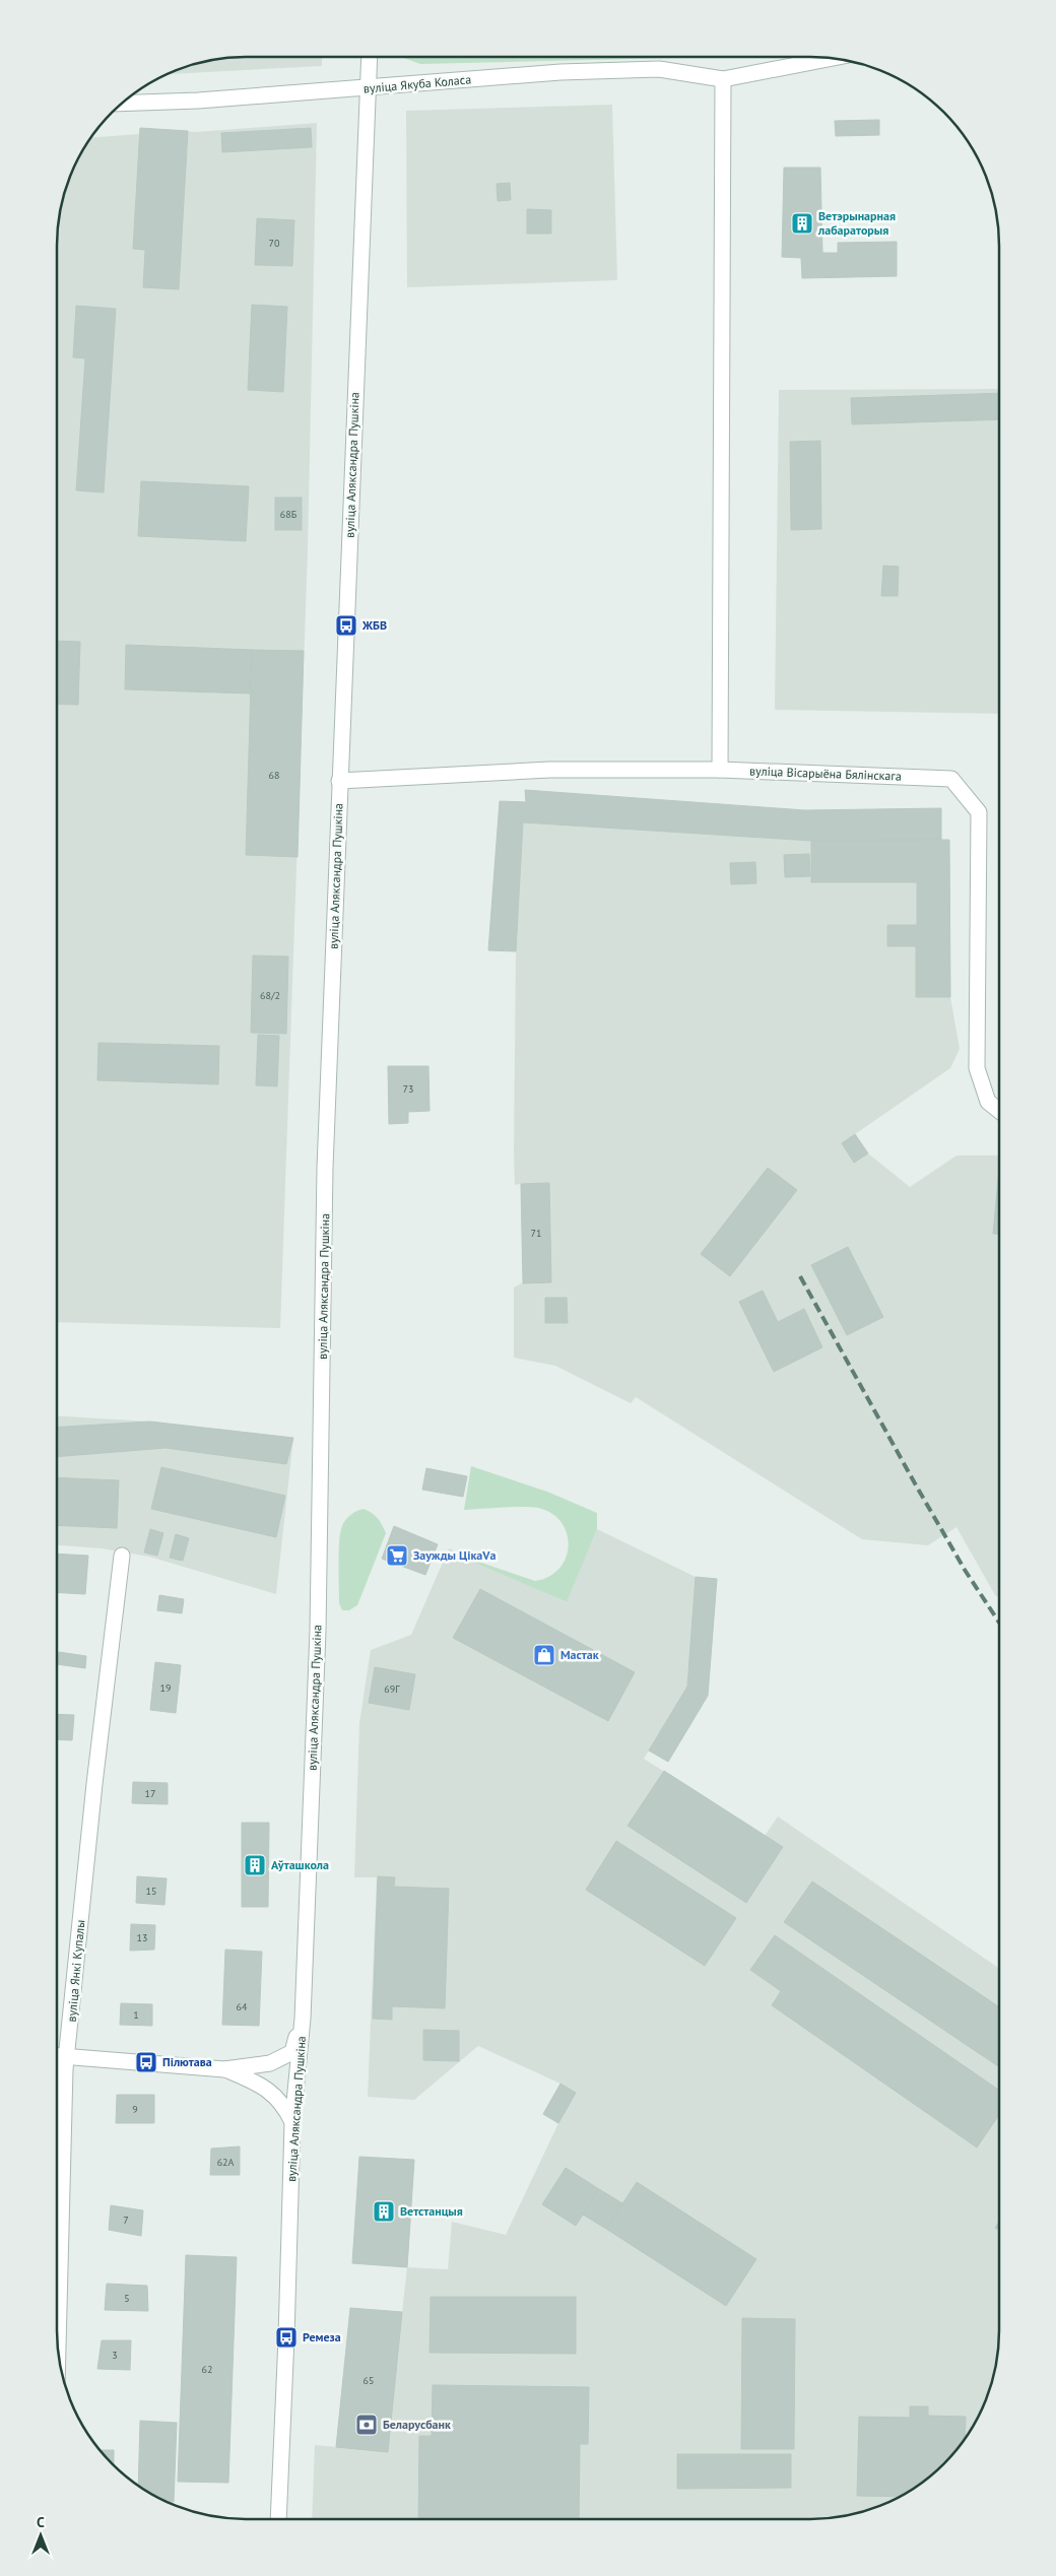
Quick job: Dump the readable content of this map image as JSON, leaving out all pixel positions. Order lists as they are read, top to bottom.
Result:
{
  "streets": {
    "street": [
      "вуліца Якуба Коласа",
      "вуліца Аляксандра Пушкіна",
      "вуліца Вісарыёна Бялінскага",
      "вуліца Янкі Купалы"
    ]
  },
  "crossings": [
    ["вуліца Якуба Коласа", "вуліца Аляксандра Пушкіна"],
    ["вуліца Аляксандра Пушкіна", "вуліца Вісарыёна Бялінскага"]
  ],
  "places": {
    "building": ["Ветэрынарная лабараторыя", "Аўташкола", "Ветстанцыя"],
    "bus stop": ["ЖБВ", "Пілютава", "Ремеза"],
    "supermarket": ["Заужды ЦікаVа"],
    "shop": ["Мастак"],
    "bank": ["Беларусбанк"]
  },
  "house_numbers": [
    "70",
    "68Б",
    "68",
    "68/2",
    "73",
    "71",
    "19",
    "69Г",
    "17",
    "15",
    "13",
    "64",
    "1",
    "9",
    "62А",
    "7",
    "5",
    "3",
    "62",
    "65"
  ],
  "north": "top"
}
